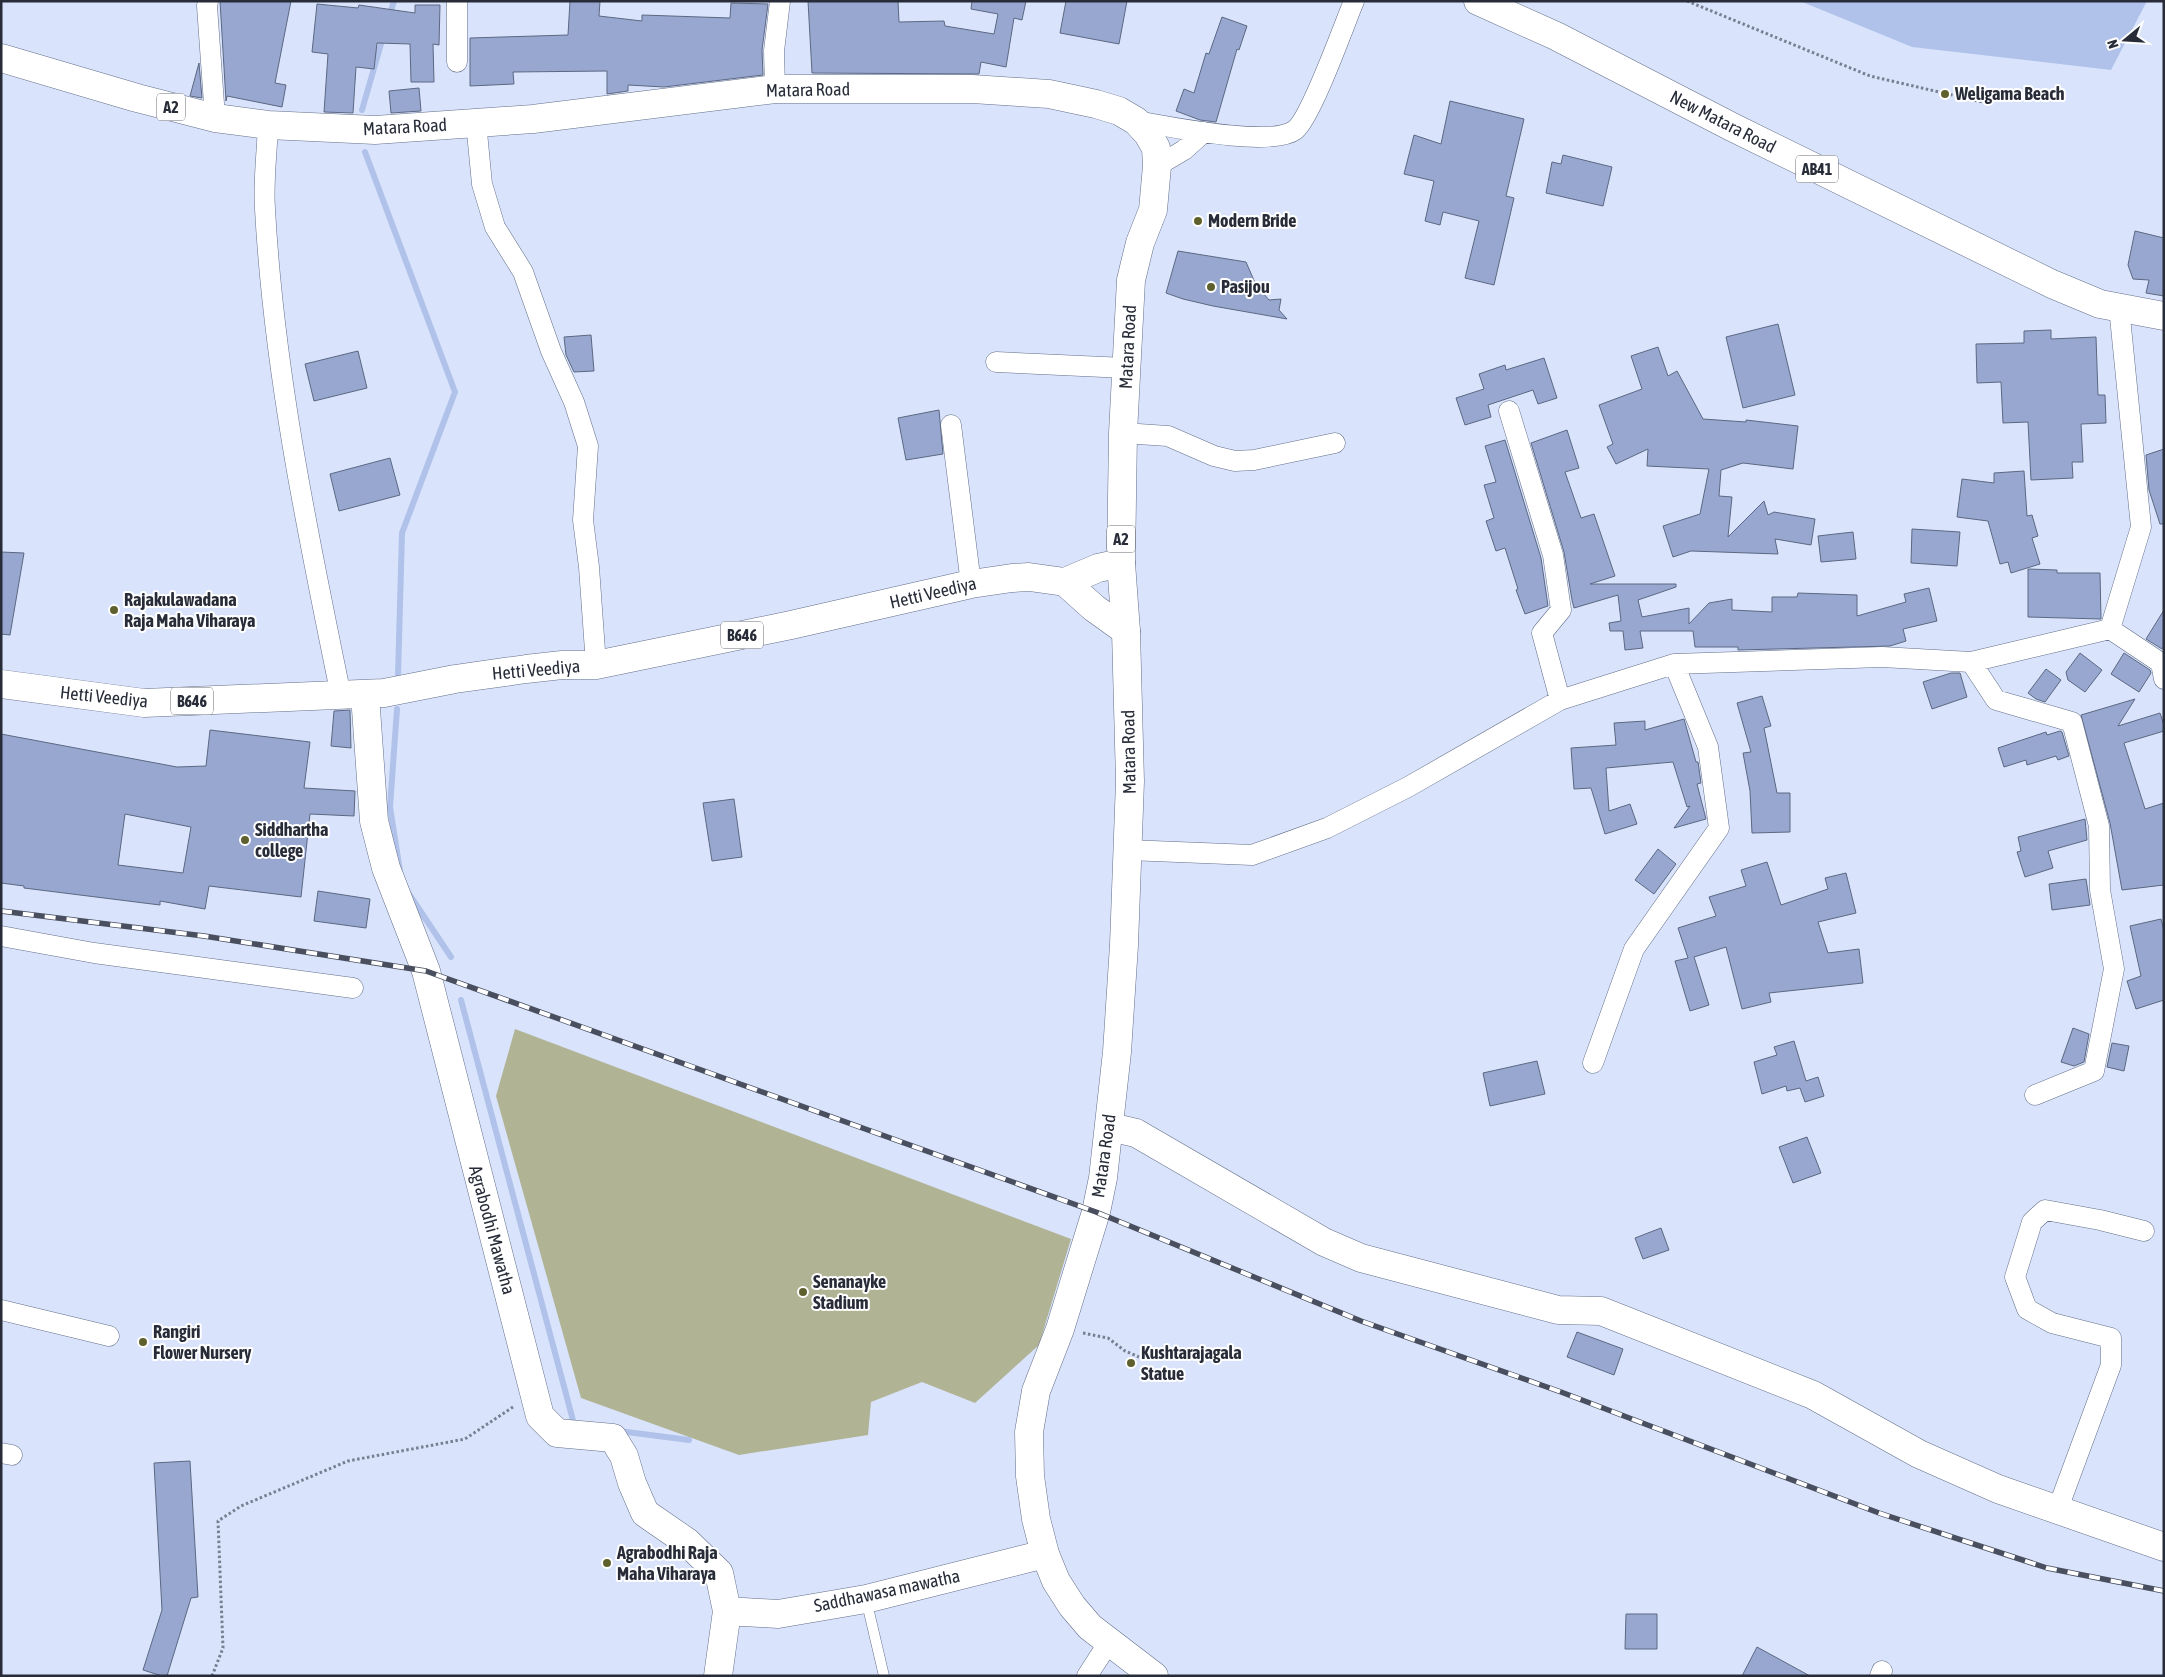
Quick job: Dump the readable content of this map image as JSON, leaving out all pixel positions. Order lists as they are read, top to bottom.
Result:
{
  "streets": {
    "main road": [
      "Matara Road",
      "A2",
      "New Matara Road",
      "AB41",
      "Hetti Veediya",
      "B646",
      "Agrabodhi Mawatha",
      "Saddhawasa mawatha"
    ]
  },
  "crossings": [
    ["Matara Road", "Saddhawasa mawatha"],
    ["Hetti Veediya", "Agrabodhi Mawatha"],
    ["Agrabodhi Mawatha", "Saddhawasa mawatha"]
  ],
  "places": [
    "Weligama Beach",
    "Modern Bride",
    "Pasijou",
    "Rajakulawadana Raja Maha Viharaya",
    "Siddhartha college",
    "Senanayke Stadium",
    "Rangiri Flower Nursery",
    "Kushtarajagala Statue",
    "Agrabodhi Raja Maha Viharaya"
  ],
  "north": "left"
}
